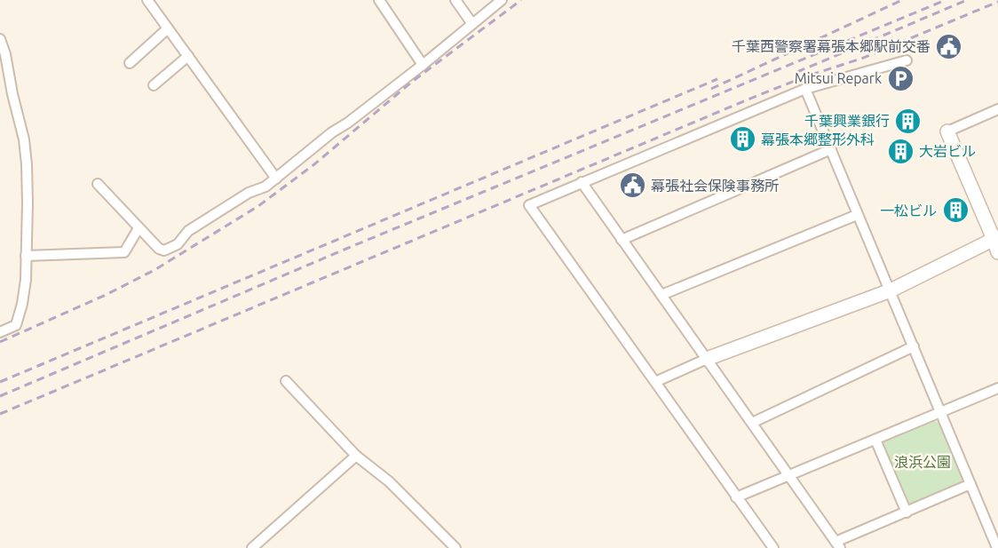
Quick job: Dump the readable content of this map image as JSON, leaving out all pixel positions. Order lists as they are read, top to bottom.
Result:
{
  "parks": ["浪浜公園"],
  "places": {
    "public building": ["千葉西警察署幕張本郷駅前交番", "幕張社会保険事務所"],
    "parking": ["Mitsui Repark"],
    "building": [
      "千葉興業銀行",
      "幕張本郷整形外科",
      "大岩ビル",
      "一松ビル"
    ]
  }
}
